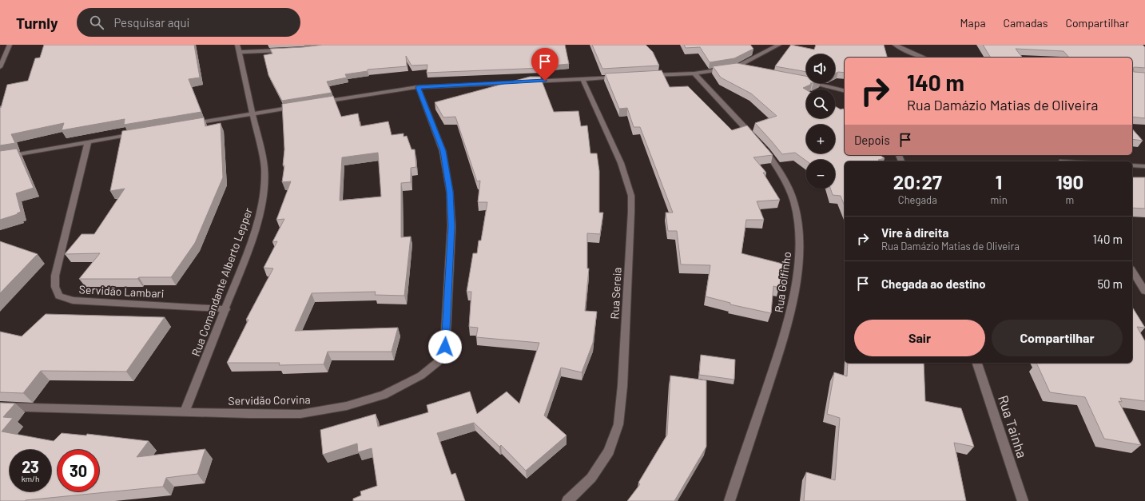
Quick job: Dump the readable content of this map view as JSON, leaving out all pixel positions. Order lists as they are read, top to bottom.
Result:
{
  "streets": {
    "street": [
      "Rua Comandante Alberto Lepper",
      "Rua Golfinho",
      "Servidão Lambari",
      "Rua Sereia",
      "Servidão Corvina",
      "Rua Tainha"
    ]
  },
  "crossings": [
    ["Rua Comandante Alberto Lepper", "Servidão Lambari"],
    ["Rua Comandante Alberto Lepper", "Servidão Corvina"]
  ],
  "page": {
    "header": "Turnly",
    "search": "Pesquisar aqui",
    "nav": ["Mapa", "Camadas", "Compartilhar"],
    "map_buttons": ["+", "−"],
    "turn": ["140 m", "Rua Damázio Matias de Oliveira"],
    "then": "Depois",
    "eta": [
      "20:27",
      "Chegada",
      "1",
      "min",
      "190",
      "m"
    ],
    "list": [
      {
        "name": "Vire à direita",
        "note": "Rua Damázio Matias de Oliveira",
        "value": "140 m"
      },
      {
        "name": "Chegada ao destino",
        "value": "50 m"
      }
    ],
    "buttons": ["Sair", "Compartilhar"],
    "speed": "23 km/h",
    "limit": "30"
  }
}
